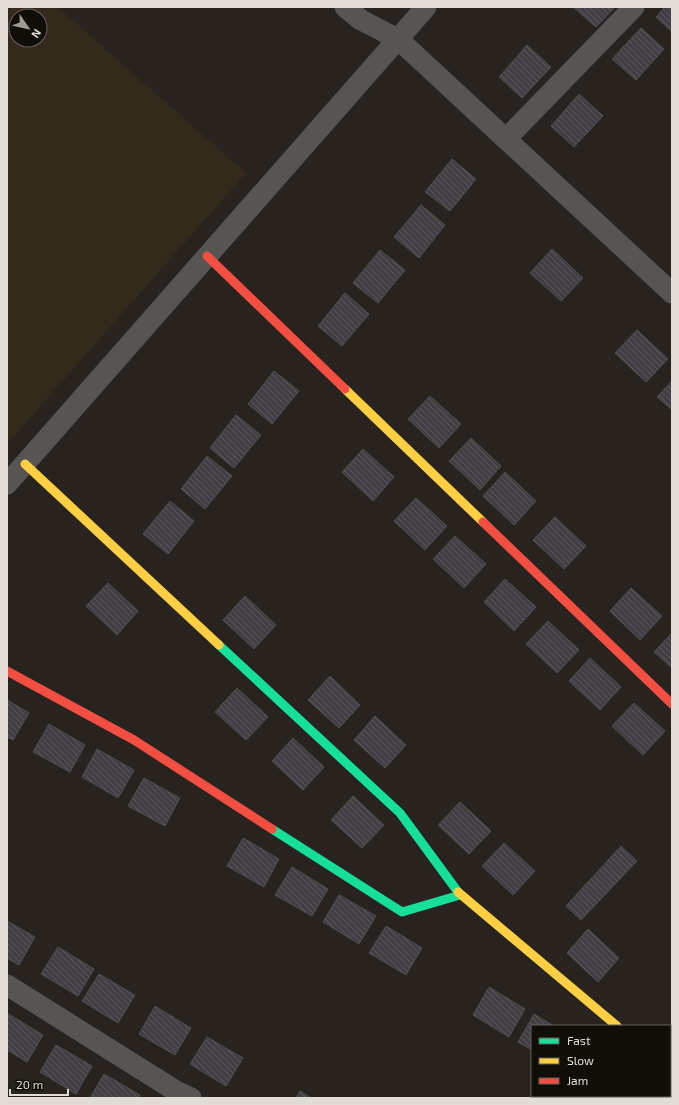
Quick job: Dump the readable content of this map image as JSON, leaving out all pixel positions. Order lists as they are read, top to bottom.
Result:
{
  "legend": ["Fast", "Slow", "Jam"],
  "scale_bar": "20 m",
  "north": "bottom right"
}
